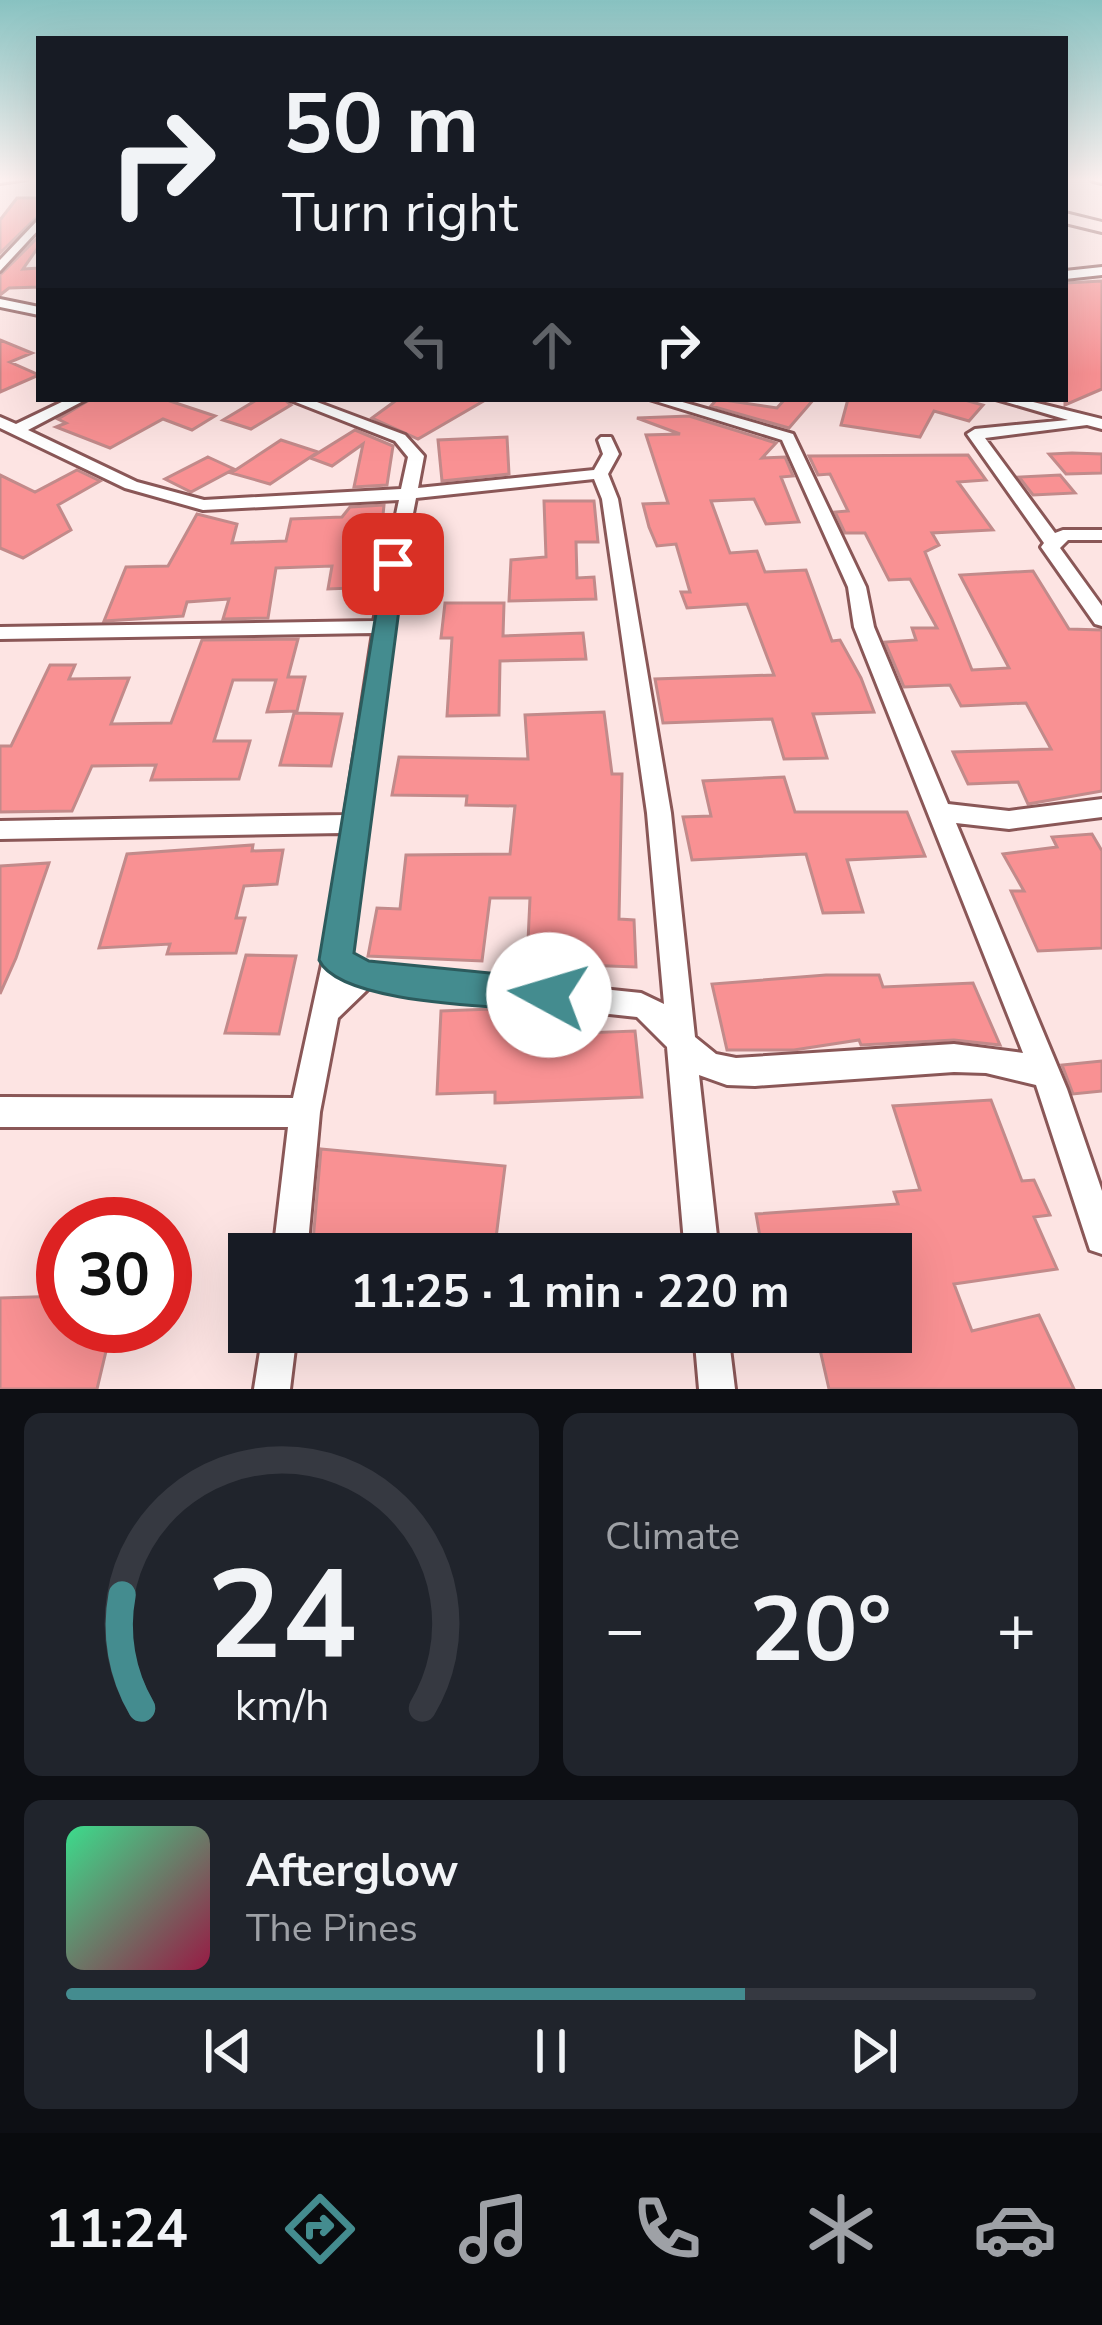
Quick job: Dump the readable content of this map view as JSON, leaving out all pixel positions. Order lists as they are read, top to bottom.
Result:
{
  "page": {
    "turn": ["50 m", "Turn right"],
    "limit": "30",
    "trip": "11:25 · 1 min · 220 m",
    "tile": "Climate",
    "heat": ["−", "20°", "+"],
    "song": ["Afterglow", "The Pines"],
    "tabs": "11:24",
    "gauge": ["24", "km/h"]
  }
}
